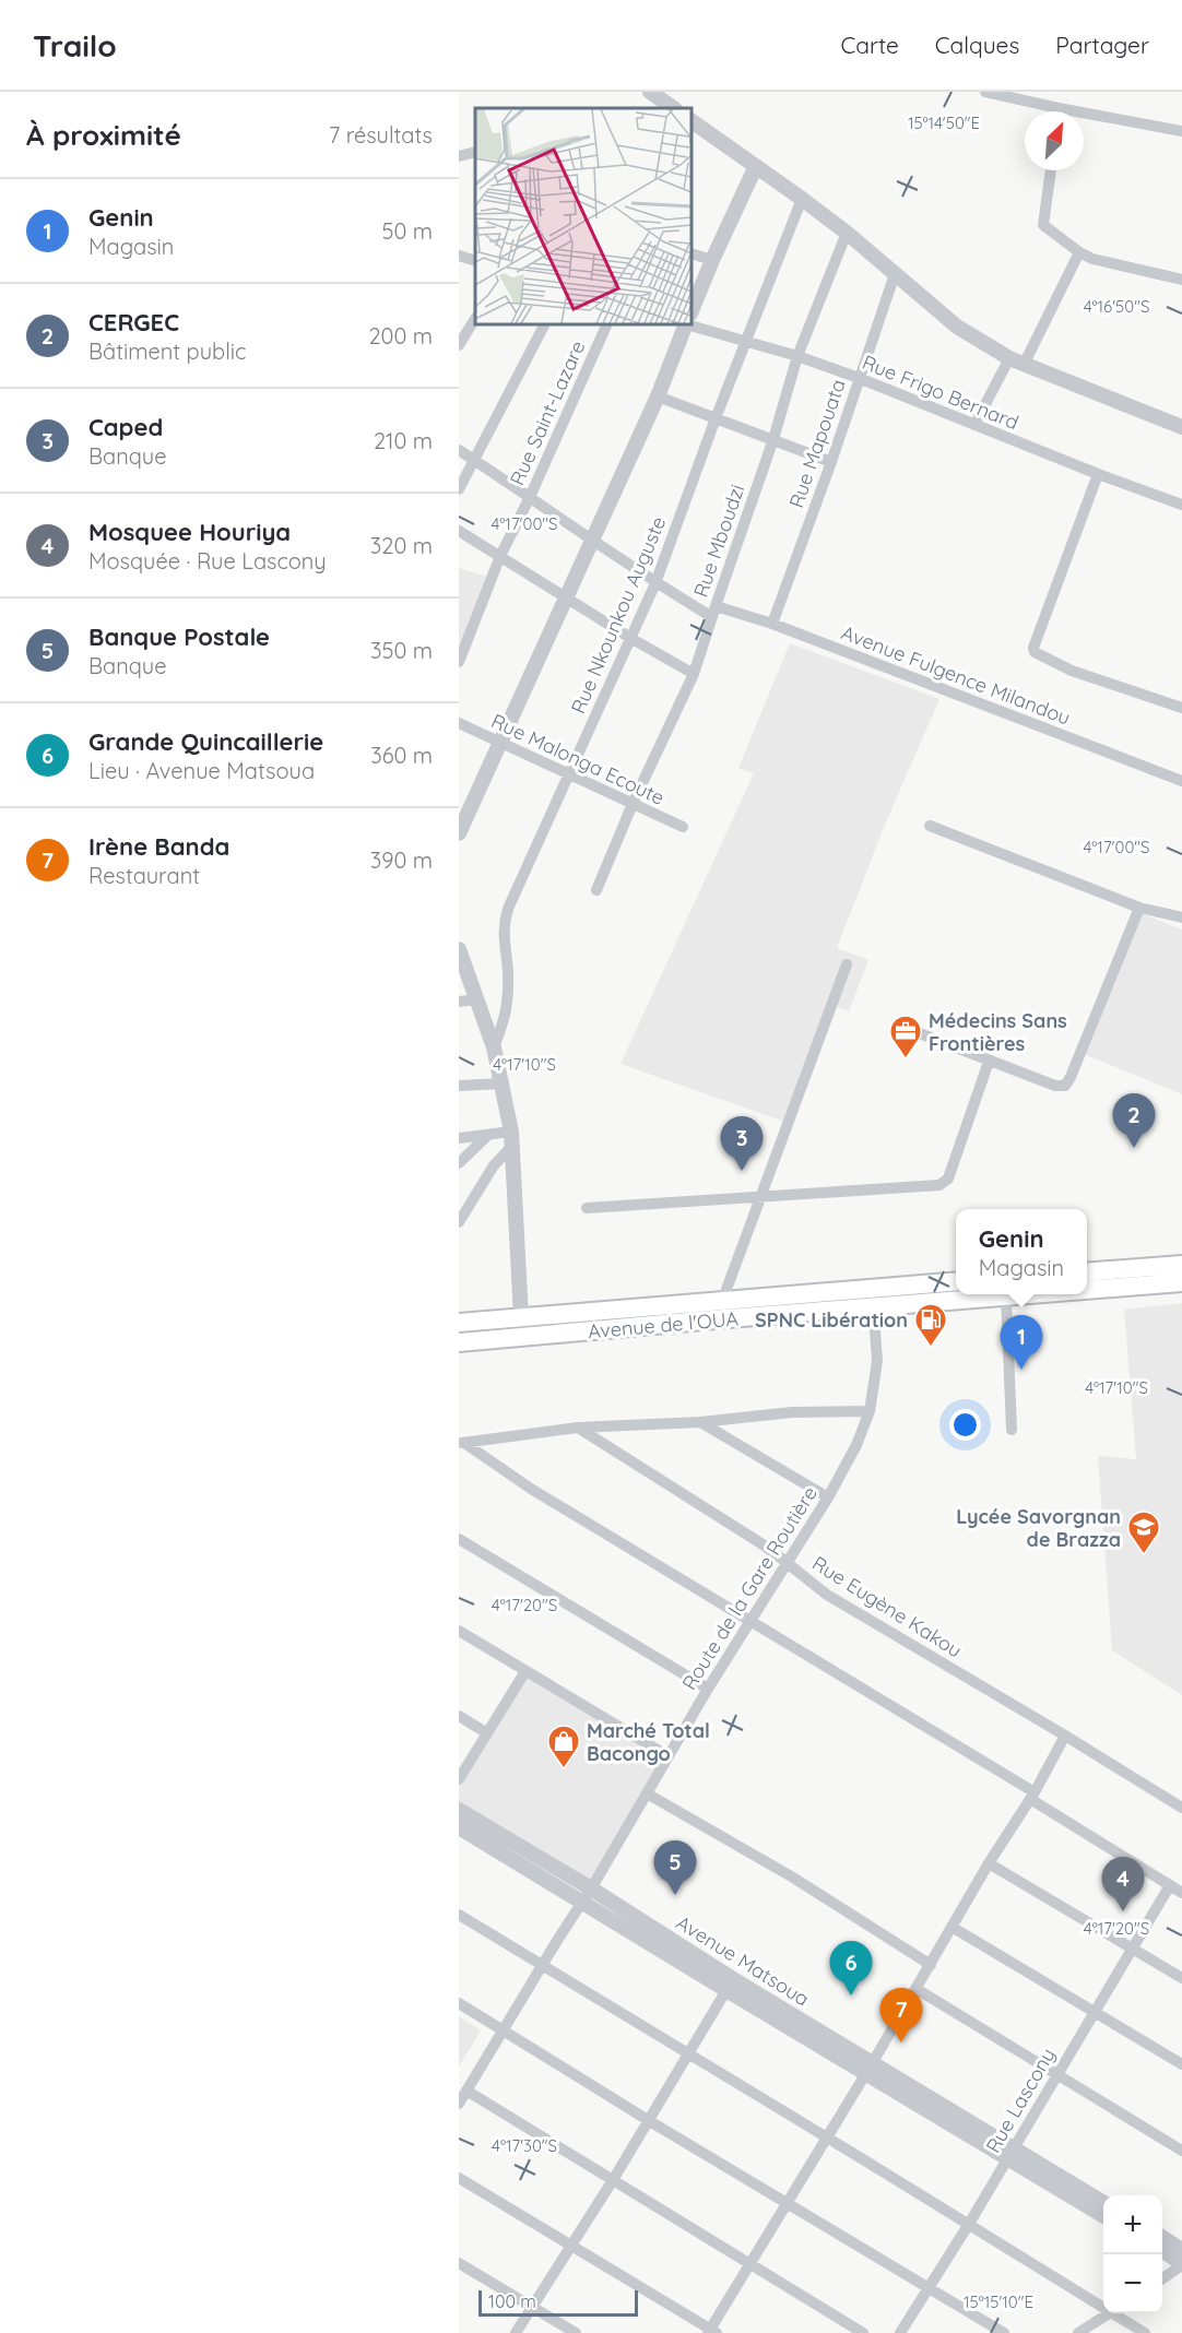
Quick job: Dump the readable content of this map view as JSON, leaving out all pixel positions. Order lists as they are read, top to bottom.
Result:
{
  "streets": {
    "main road": ["Avenue de l'OUA"],
    "street": [
      "Rue Frigo Bernard",
      "Rue Saint-Lazare",
      "Rue Mapouata",
      "Rue Mboudzi",
      "Rue Nkounkou Auguste",
      "Avenue Fulgence Milandou",
      "Rue Malonga Ecoute",
      "Route de la Gare Routière",
      "Rue Eugène Kakou",
      "Avenue Matsoua",
      "Rue Lascony"
    ]
  },
  "crossings": [
    ["Rue Frigo Bernard", "Rue Mapouata"],
    ["Rue Frigo Bernard", "Rue Mboudzi"],
    ["Rue Frigo Bernard", "Rue Nkounkou Auguste"],
    ["Rue Saint-Lazare", "Avenue Fulgence Milandou"],
    ["Rue Mapouata", "Avenue Fulgence Milandou"],
    ["Rue Mboudzi", "Avenue Fulgence Milandou"],
    ["Rue Mboudzi", "Rue Malonga Ecoute"],
    ["Rue Nkounkou Auguste", "Avenue Fulgence Milandou"],
    ["Rue Nkounkou Auguste", "Rue Malonga Ecoute"],
    ["Avenue de l'OUA", "Route de la Gare Routière"],
    ["Route de la Gare Routière", "Rue Eugène Kakou"],
    ["Route de la Gare Routière", "Avenue Matsoua"],
    ["Avenue Matsoua", "Rue Lascony"]
  ],
  "places": {
    "office": ["Médecins Sans Frontières"],
    "fuel station": ["SPNC Libération"],
    "school or university": ["Lycée Savorgnan de Brazza"],
    "shop": ["Marché Total Bacongo"]
  },
  "scale_bar": "100 m",
  "north": "top right",
  "page": {
    "header": "Trailo",
    "nav": ["Carte", "Calques", "Partager"],
    "heading": ["À proximité", "7 résultats"],
    "list": [
      {
        "mark": "1",
        "name": "Genin",
        "note": "Magasin",
        "value": "50 m"
      },
      {
        "mark": "2",
        "name": "CERGEC",
        "note": "Bâtiment public",
        "value": "200 m"
      },
      {
        "mark": "3",
        "name": "Caped",
        "note": "Banque",
        "value": "210 m"
      },
      {
        "mark": "4",
        "name": "Mosquee Houriya",
        "note": "Mosquée · Rue Lascony",
        "value": "320 m"
      },
      {
        "mark": "5",
        "name": "Banque Postale",
        "note": "Banque",
        "value": "350 m"
      },
      {
        "mark": "6",
        "name": "Grande Quincaillerie",
        "note": "Lieu · Avenue Matsoua",
        "value": "360 m"
      },
      {
        "mark": "7",
        "name": "Irène Banda",
        "note": "Restaurant",
        "value": "390 m"
      }
    ],
    "pins": [
      "2",
      "3",
      "1",
      "5",
      "4",
      "6",
      "7"
    ],
    "popup": ["Genin", "Magasin"],
    "map_buttons": ["+", "−"],
    "scale": "100 m"
  },
  "coordinates": [
    "15°14'50\"E",
    "4°16'50\"S",
    "4°17'00\"S",
    "4°17'10\"S",
    "4°17'20\"S",
    "4°17'30\"S",
    "15°15'10\"E"
  ]
}
